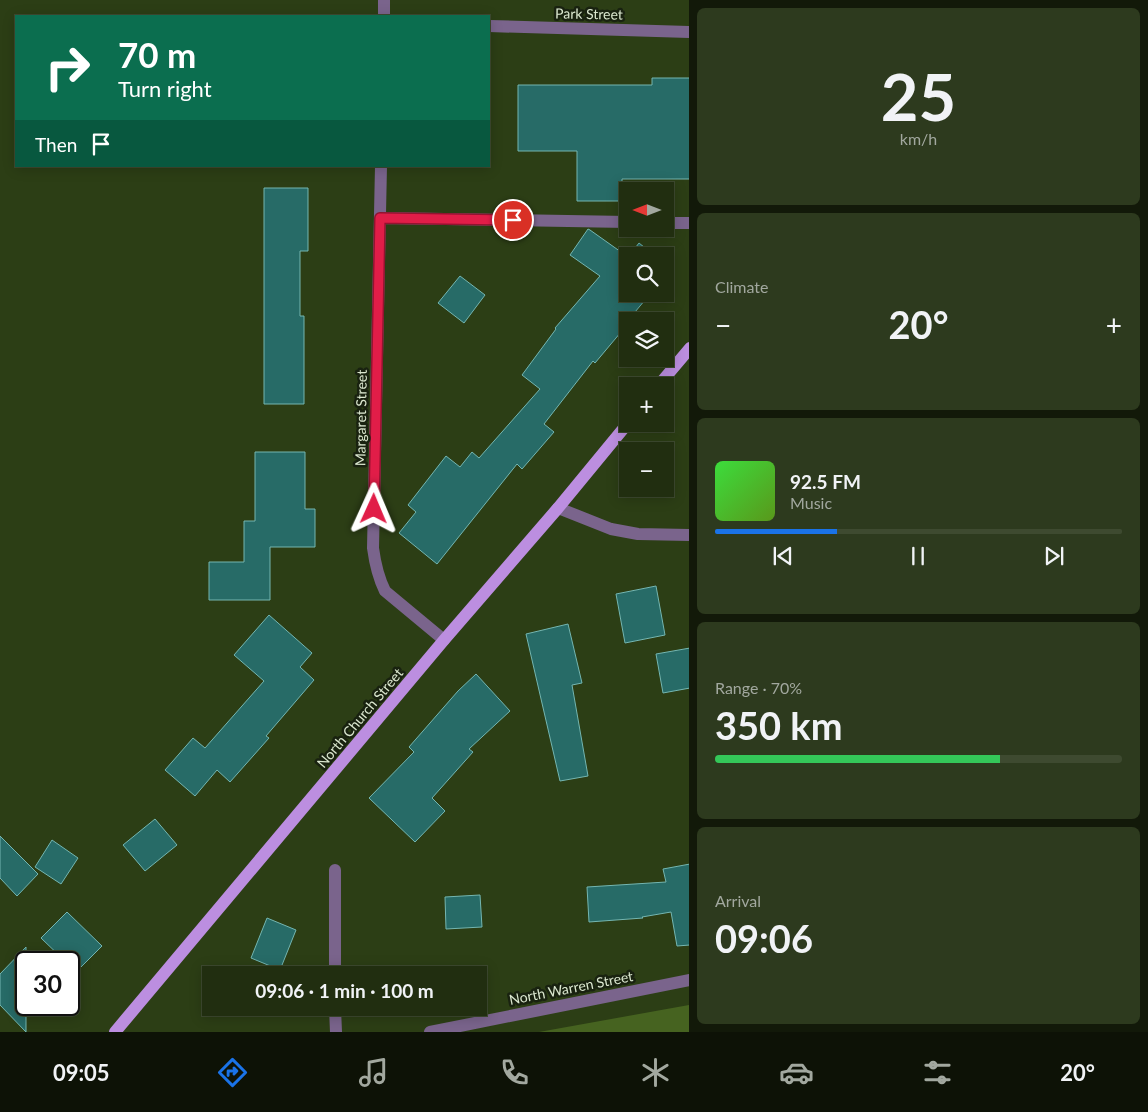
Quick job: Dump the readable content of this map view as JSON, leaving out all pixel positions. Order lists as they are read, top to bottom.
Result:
{
  "streets": {
    "main road": ["North Church Street"],
    "street": ["Park Street", "Margaret Street", "North Warren Street"]
  },
  "crossings": [
    ["Margaret Street", "North Church Street"]
  ],
  "north": "left",
  "page": {
    "tile": [
      ["25", "km/h"],
      "Climate",
      ["Range · 70%", "350 km"],
      ["Arrival", "09:06"]
    ],
    "turn": ["70 m", "Turn right"],
    "then": "Then",
    "map_buttons": ["+", "−"],
    "heat": ["−", "20°", "+"],
    "song": ["92.5 FM", "Music"],
    "limit": "30",
    "trip": "09:06 · 1 min · 100 m",
    "tabs": ["09:05", "20°"]
  }
}
